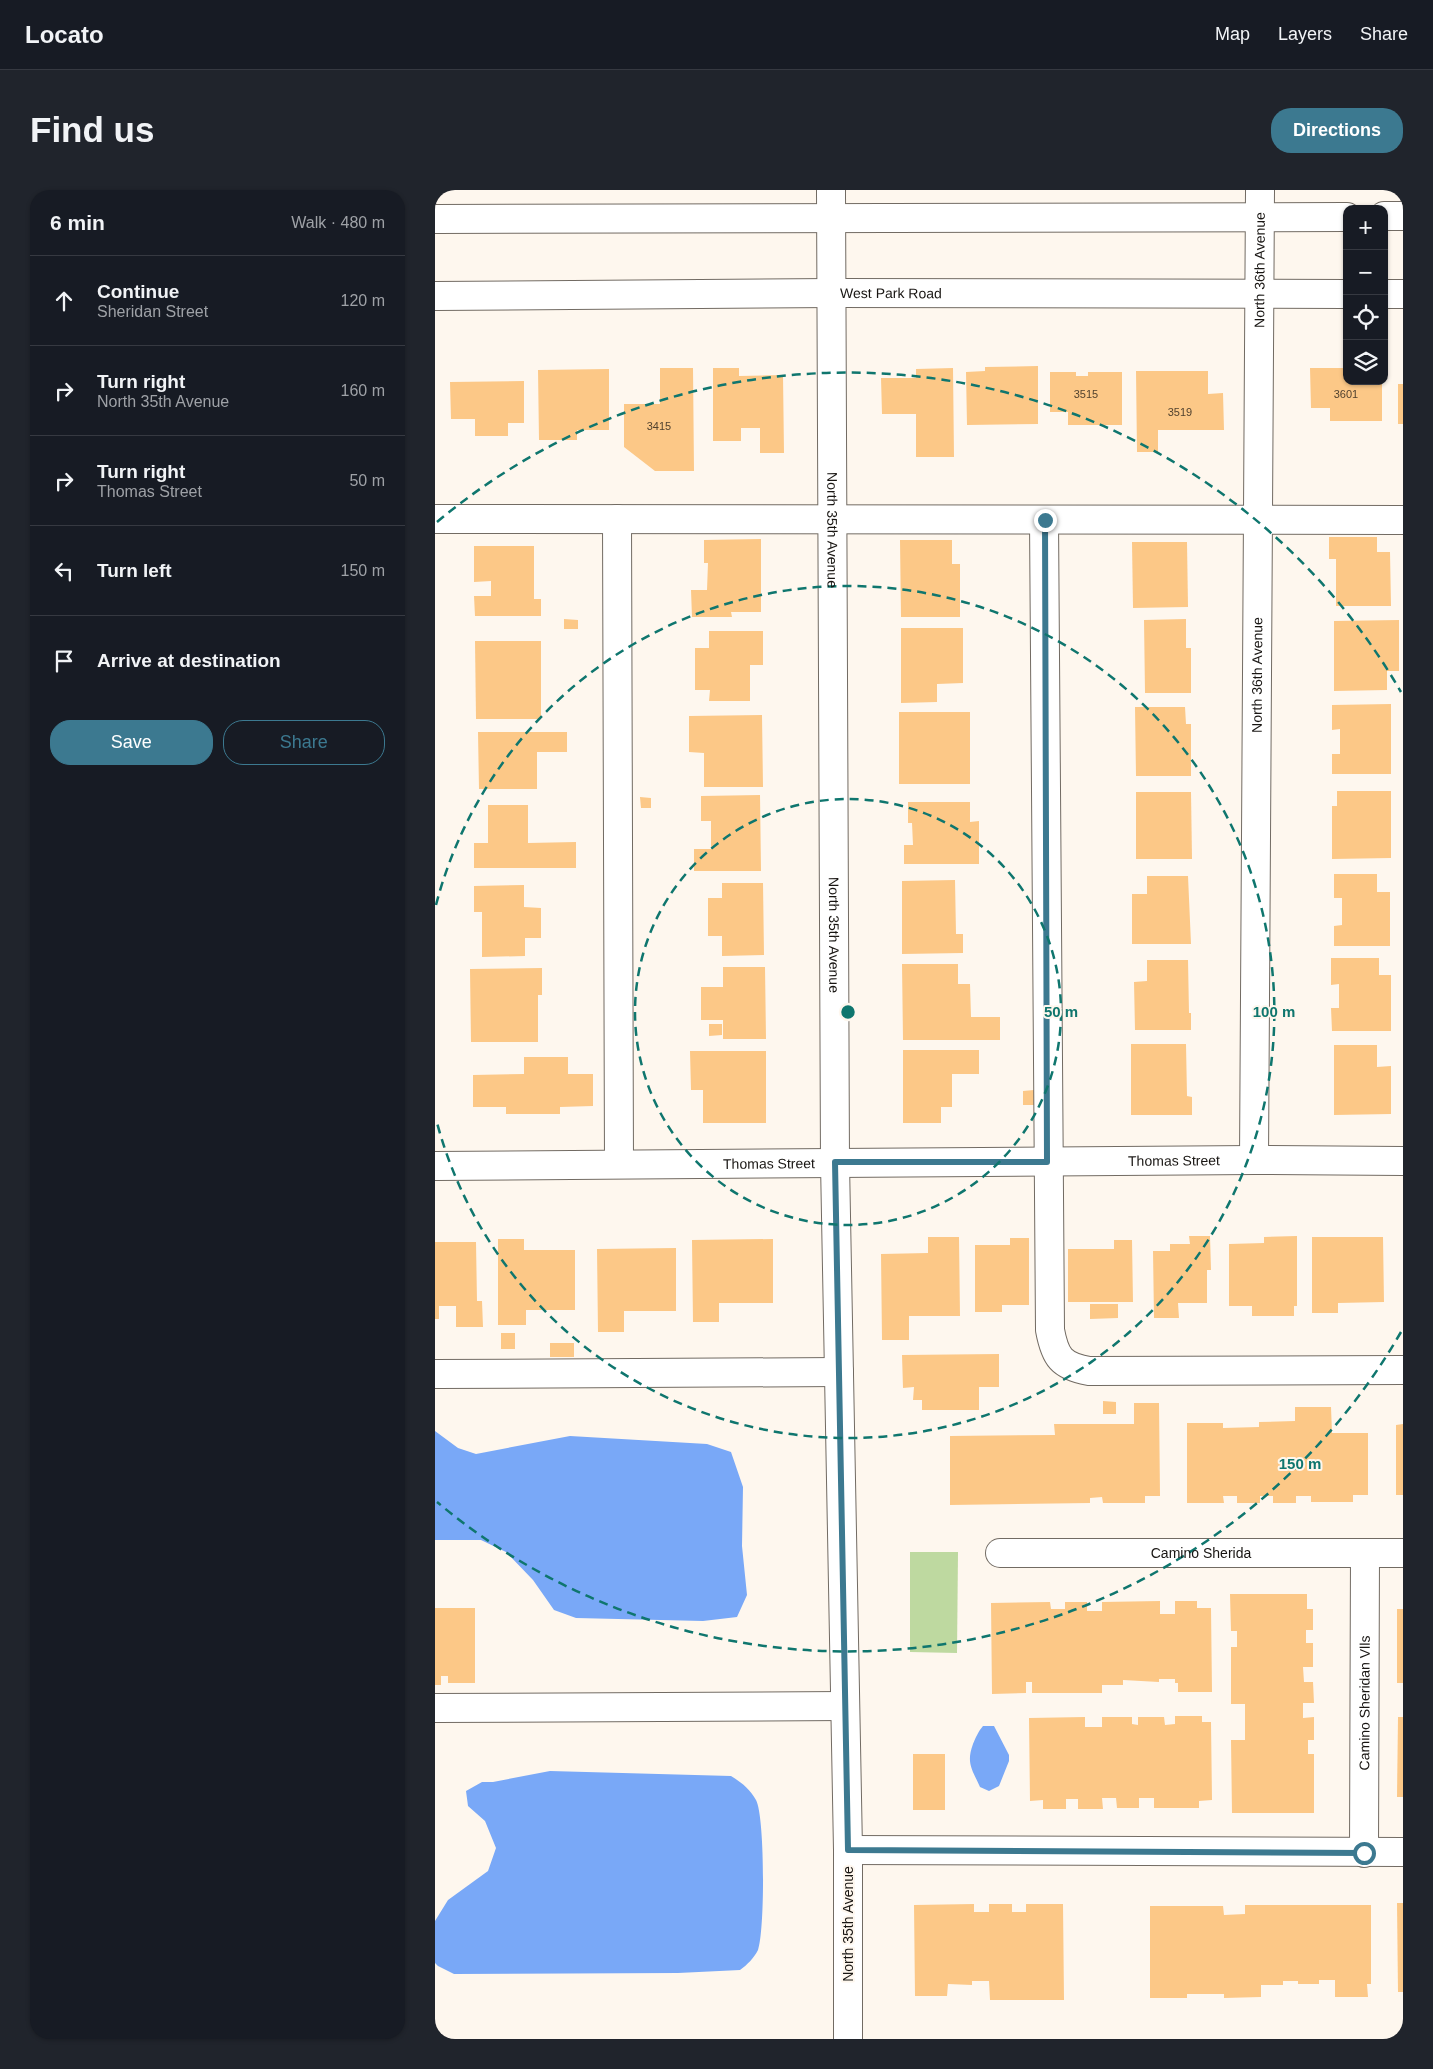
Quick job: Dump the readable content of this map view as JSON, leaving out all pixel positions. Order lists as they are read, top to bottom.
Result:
{
  "streets": {
    "street": [
      "North 36th Avenue",
      "West Park Road",
      "North 35th Avenue",
      "Thomas Street",
      "Camino Sherida",
      "Camino Sheridan Vlls"
    ]
  },
  "crossings": [
    ["North 36th Avenue", "West Park Road"],
    ["North 36th Avenue", "Thomas Street"],
    ["West Park Road", "North 35th Avenue"],
    ["North 35th Avenue", "Thomas Street"],
    ["Camino Sherida", "Camino Sheridan Vlls"]
  ],
  "house_numbers": [
    "3515",
    "3601",
    "3519",
    "3415"
  ],
  "page": {
    "header": "Locato",
    "nav": ["Map", "Layers", "Share"],
    "buttons": [
      "Directions",
      ["Save", "Share"]
    ],
    "title": "Find us",
    "heading": ["6 min", "Walk · 480 m"],
    "map_buttons": ["+", "−"],
    "list": [
      ["Continue", "Sheridan Street", "120 m"],
      ["Turn right", "North 35th Avenue", "160 m"],
      ["Turn right", "Thomas Street", "50 m"],
      ["Turn left", "150 m"],
      "Arrive at destination"
    ]
  },
  "rings": ["50 m", "100 m", "150 m"]
}
